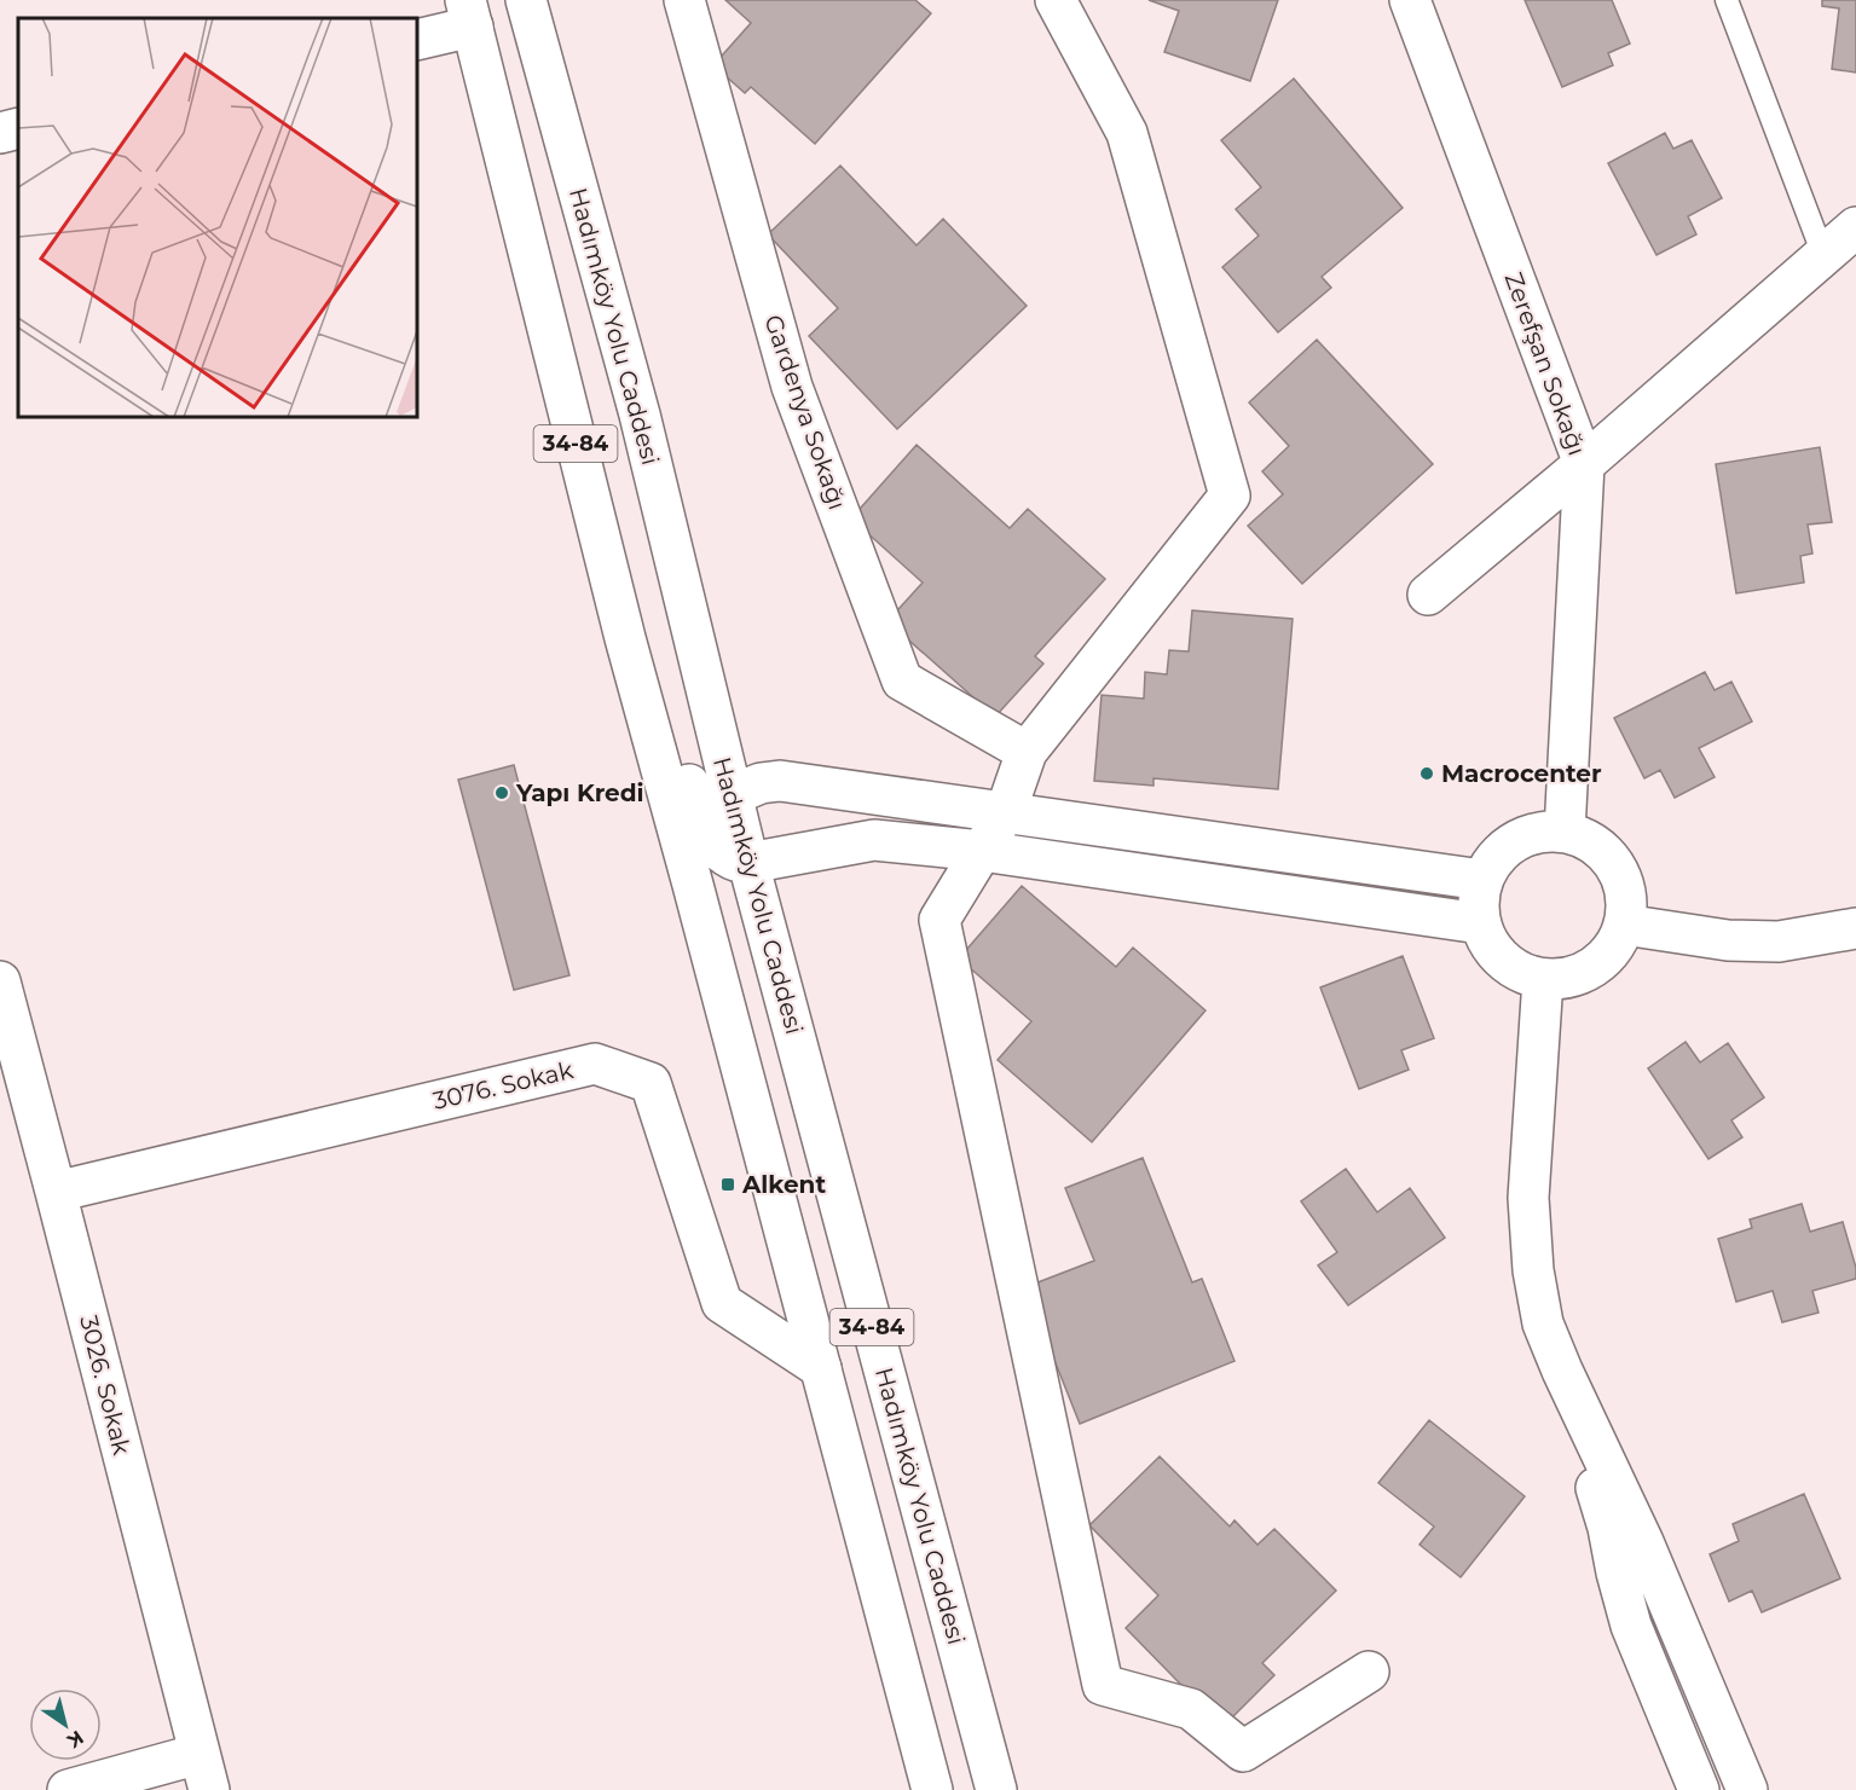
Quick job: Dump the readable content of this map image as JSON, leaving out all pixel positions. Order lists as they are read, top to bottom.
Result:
{
  "streets": {
    "street": [
      "Hadımköy Yolu Caddesi",
      "Zerefşan Sokağı",
      "Gardenya Sokağı",
      "34-84",
      "3076. Sokak",
      "3026. Sokak"
    ]
  },
  "crossings": [
    ["34-84", "3076. Sokak"],
    ["3076. Sokak", "3026. Sokak"]
  ],
  "places": {
    "other": ["Macrocenter", "Yapı Kredi"],
    "transit": ["Alkent"]
  },
  "north": "bottom right"
}
